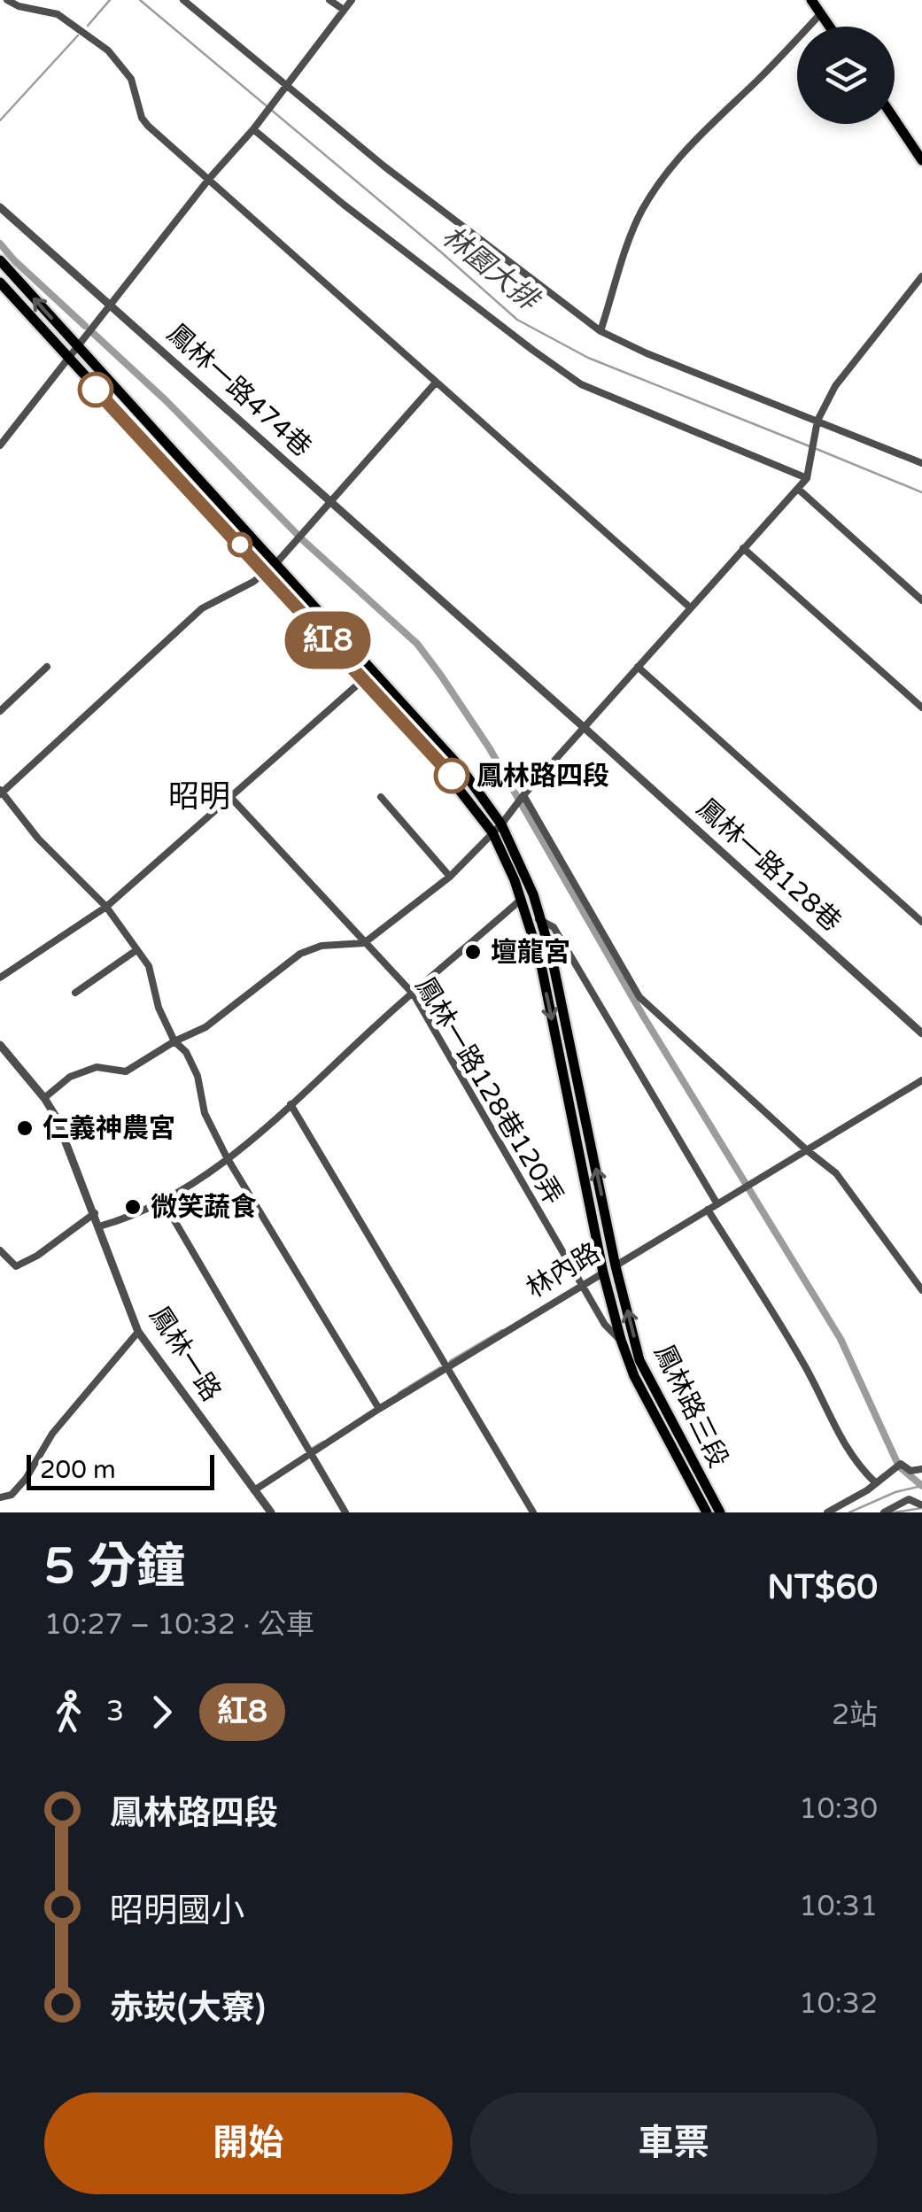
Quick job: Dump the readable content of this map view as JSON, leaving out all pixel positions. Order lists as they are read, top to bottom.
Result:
{
  "streets": {
    "main road": ["鳳林路三段"],
    "street": [
      "鳳林一路474巷",
      "鳳林一路128巷",
      "鳳林一路128巷120弄",
      "林內路",
      "鳳林一路"
    ]
  },
  "crossings": [
    ["鳳林一路474巷", "鳳林一路128巷"],
    ["鳳林一路128巷120弄", "林內路"],
    ["鳳林一路128巷120弄", "鳳林路三段"],
    ["林內路", "鳳林一路"],
    ["林內路", "鳳林路三段"]
  ],
  "districts": ["昭明"],
  "water": ["林園大排"],
  "places": [
    "鳳林路四段",
    "壇龍宮",
    "仁義神農宮",
    "微笑蔬食"
  ],
  "lines": ["bus line 紅8"],
  "scale_bar": "200 m",
  "page": {
    "on_map": "紅8",
    "scale": "200 m",
    "heading": ["5 分鐘", "10:27 – 10:32 · 公車", "NT$60"],
    "legs": ["3", "紅8", "2站"],
    "list": [
      {
        "name": "鳳林路四段",
        "value": "10:30"
      },
      {
        "name": "昭明國小",
        "value": "10:31"
      },
      {
        "name": "赤崁(大寮)",
        "value": "10:32"
      }
    ],
    "buttons": ["開始", "車票"]
  }
}
